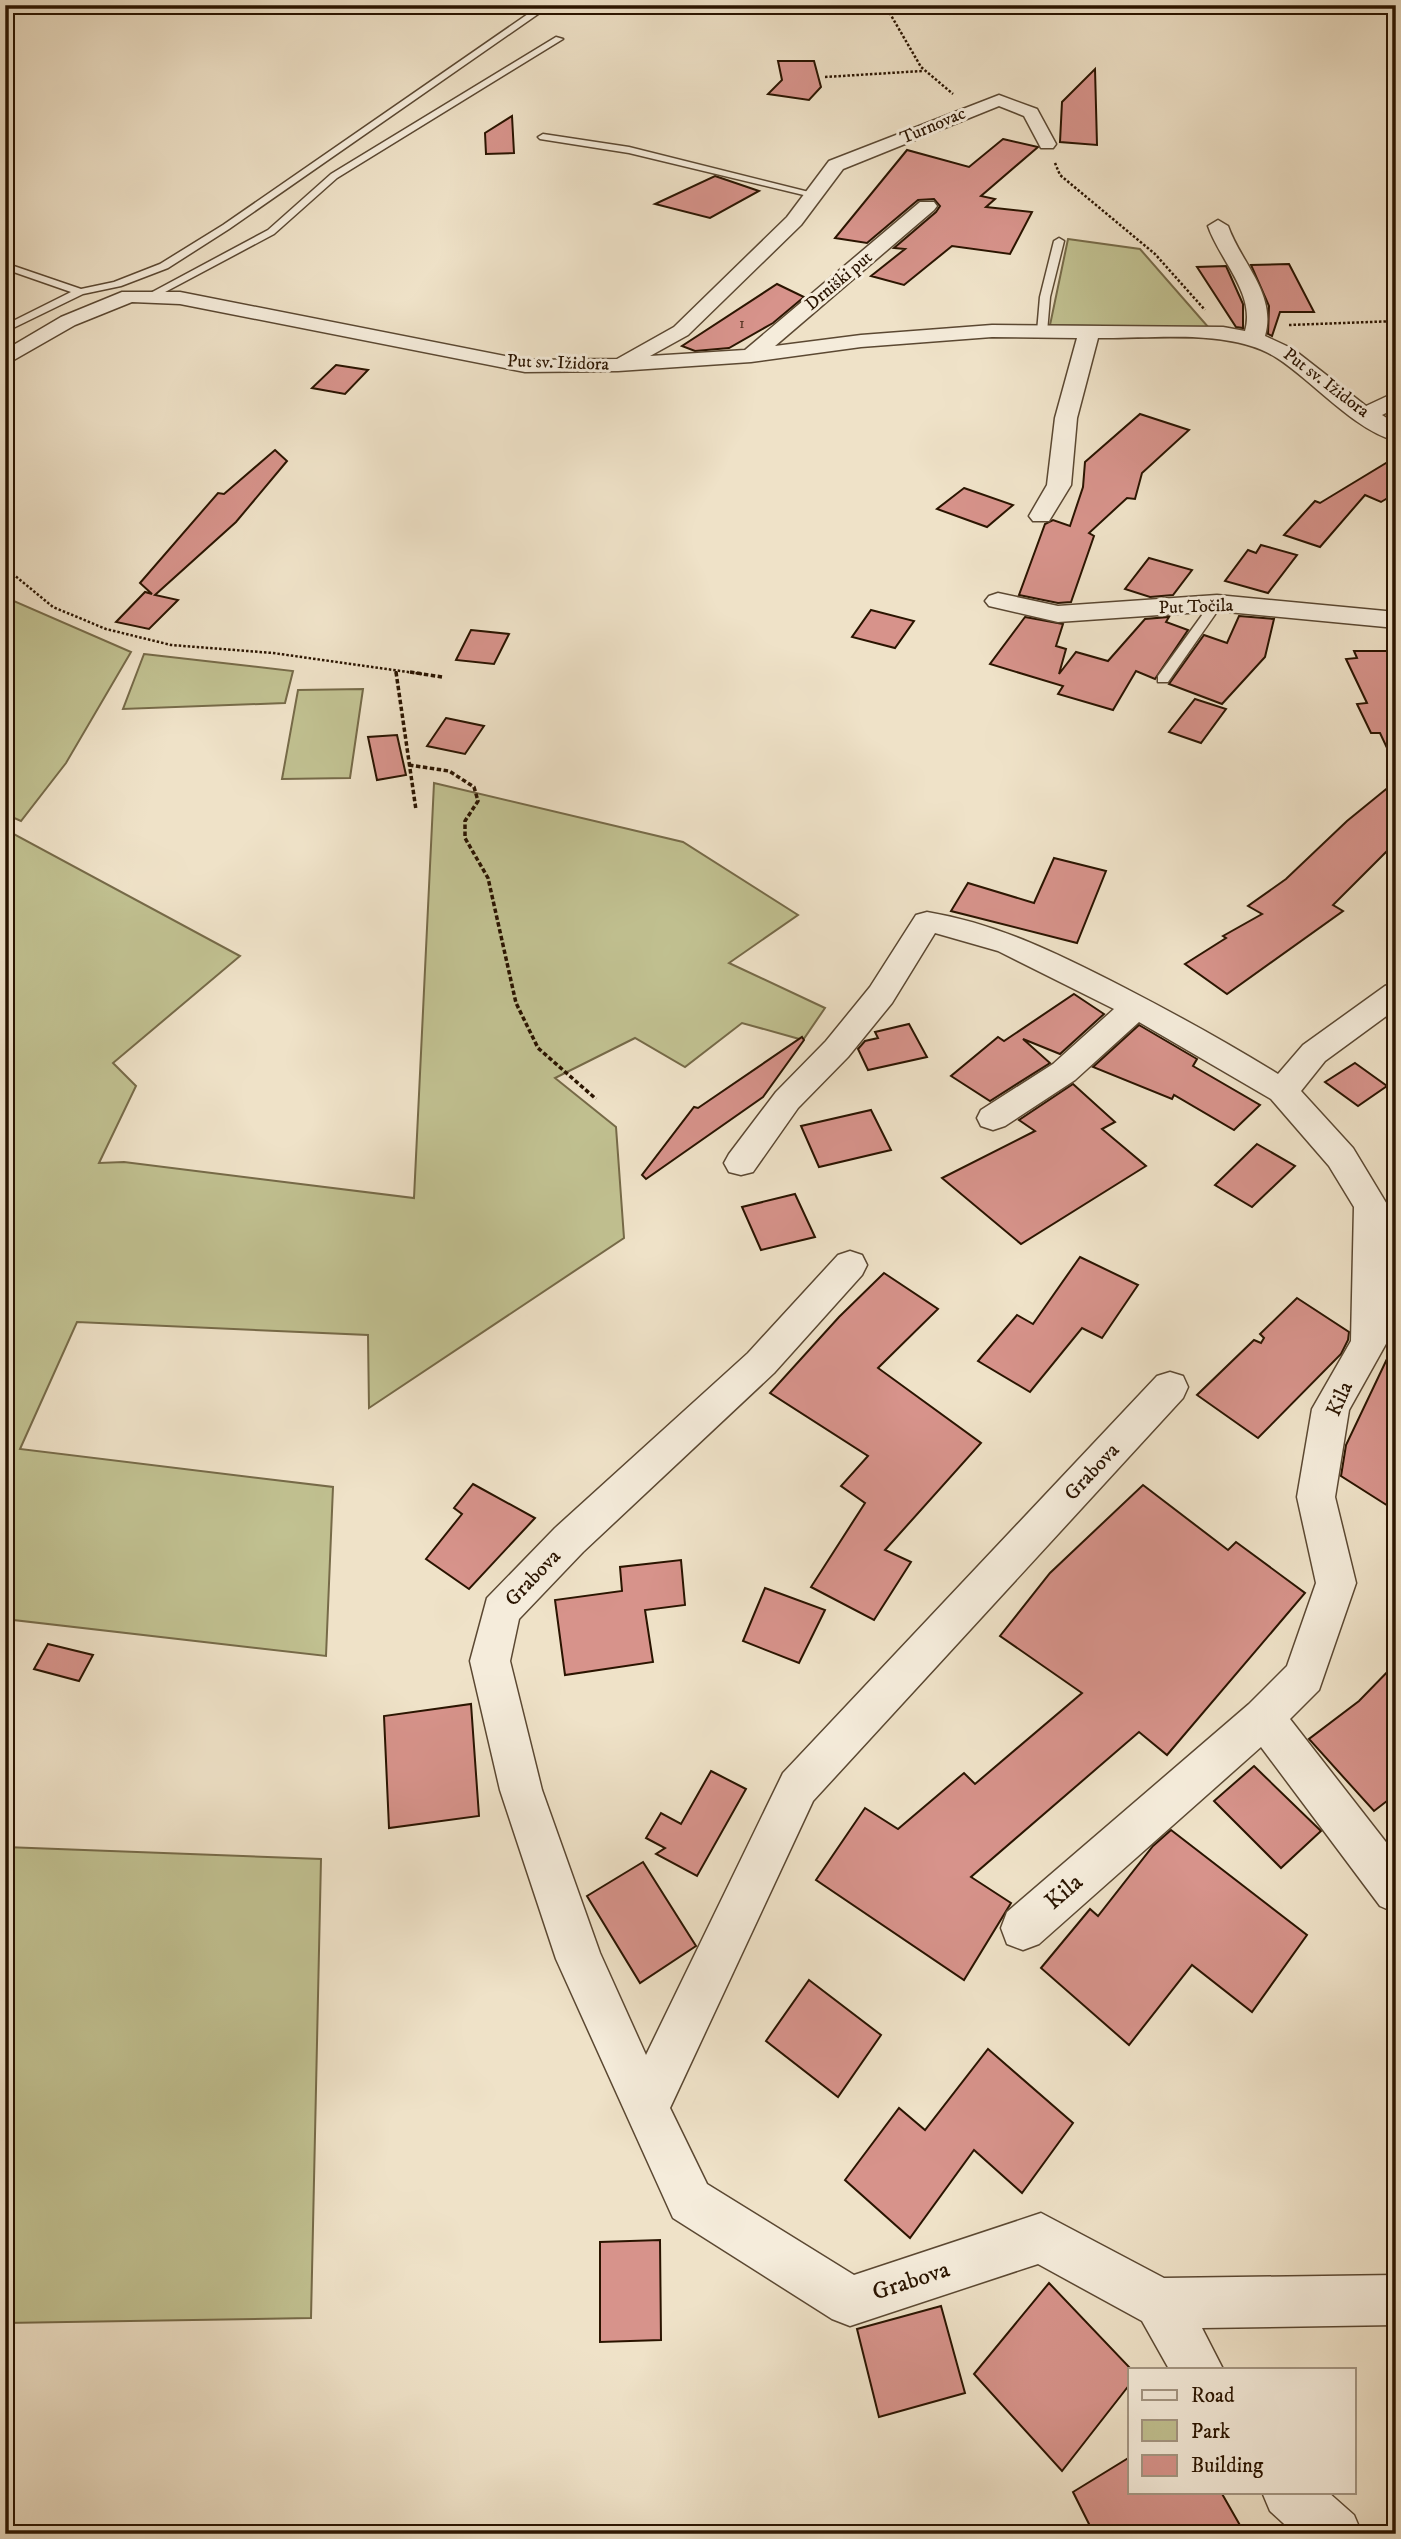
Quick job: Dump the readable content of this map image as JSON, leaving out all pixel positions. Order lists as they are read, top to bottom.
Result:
{
  "streets": {
    "street": [
      "Turnovac",
      "Drniški put",
      "Put sv. Ižidora",
      "Put Točila",
      "Kila",
      "Grabova"
    ]
  },
  "crossings": [
    ["Turnovac", "Put sv. Ižidora"],
    ["Drniški put", "Put sv. Ižidora"]
  ],
  "house_numbers": ["1"],
  "legend": ["Road", "Park", "Building"]
}
